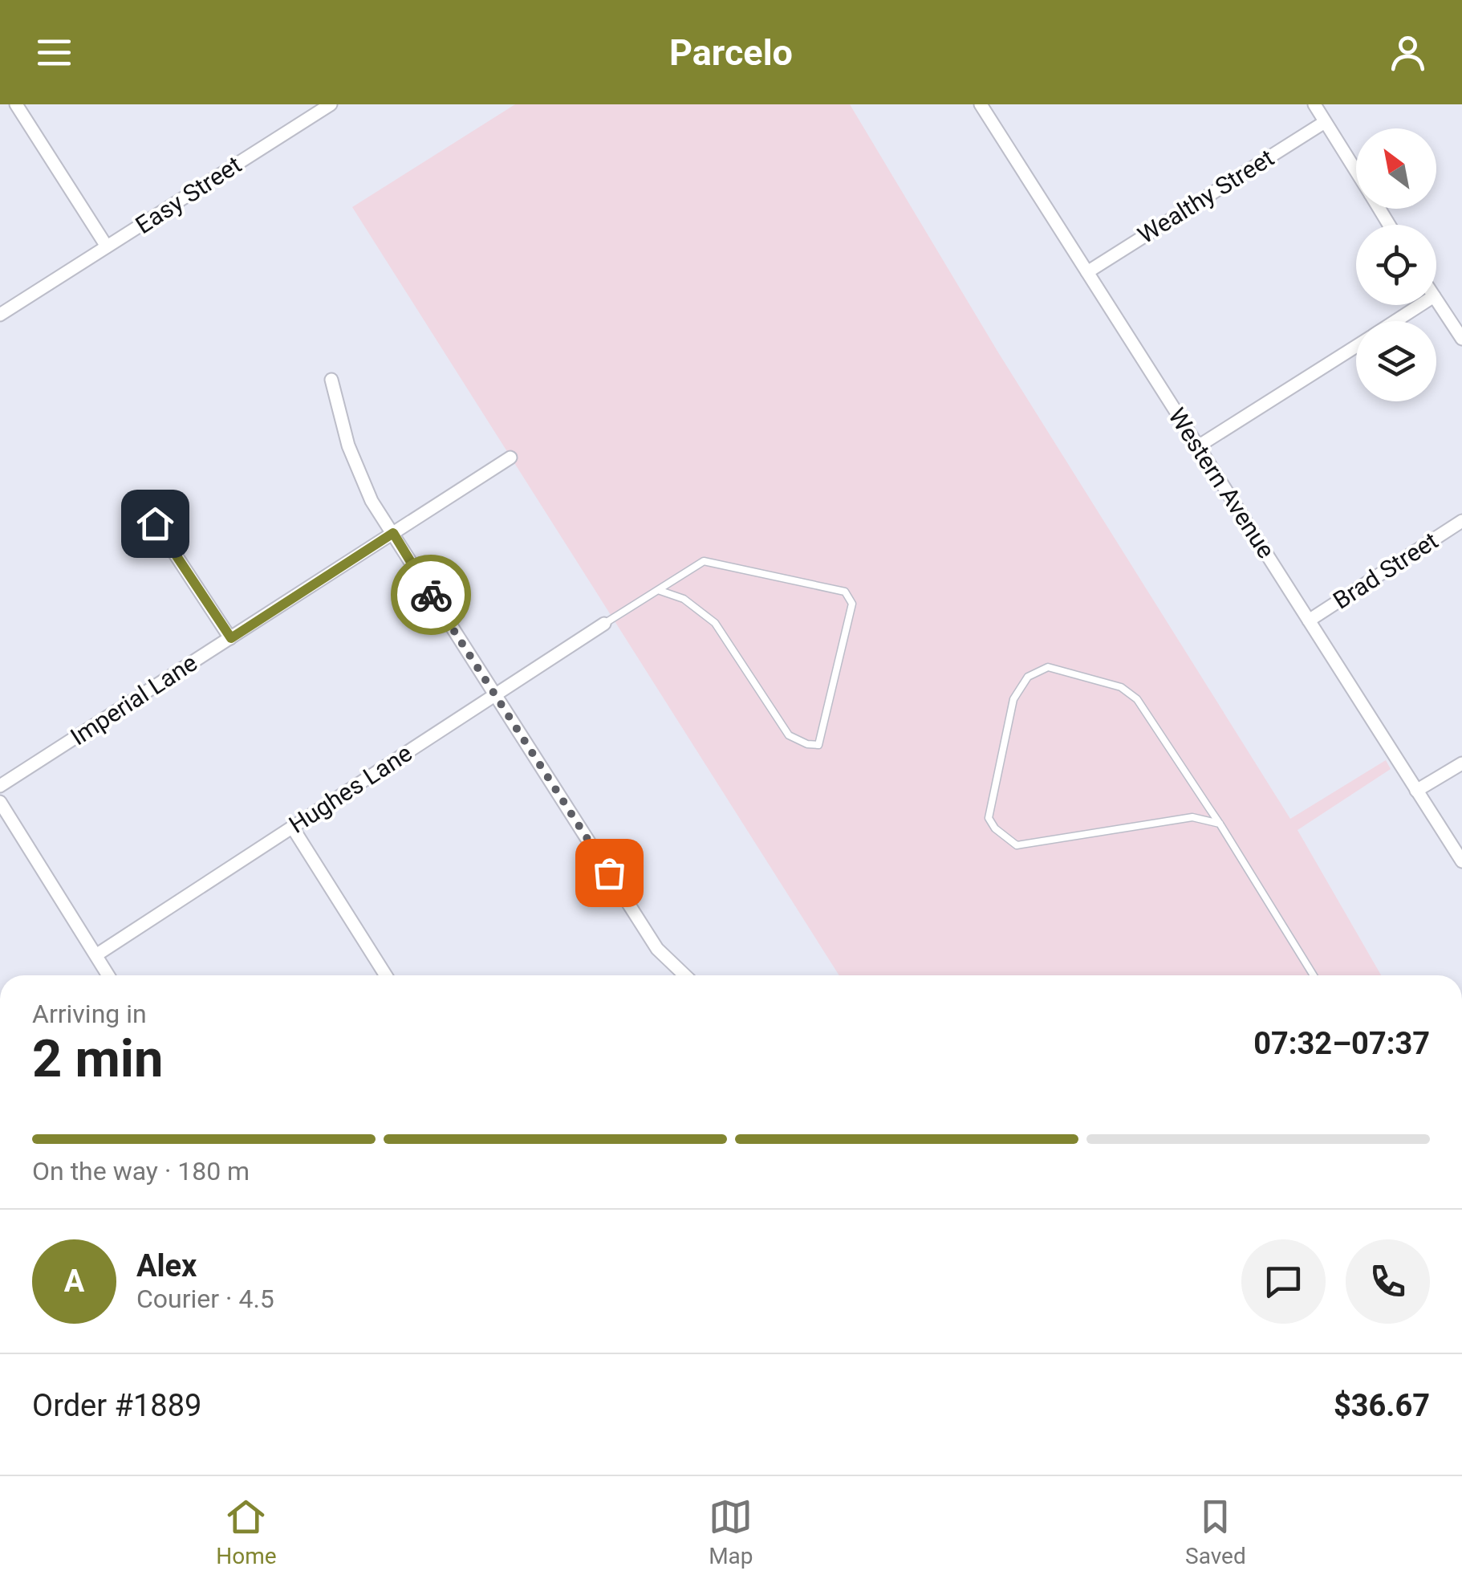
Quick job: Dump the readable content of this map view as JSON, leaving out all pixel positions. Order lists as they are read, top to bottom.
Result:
{
  "streets": {
    "street": [
      "Easy Street",
      "Wealthy Street",
      "Western Avenue",
      "Brad Street",
      "Imperial Lane",
      "Hughes Lane"
    ]
  },
  "crossings": [
    ["Wealthy Street", "Western Avenue"],
    ["Western Avenue", "Brad Street"]
  ],
  "north": "top left",
  "page": {
    "header": "Parcelo",
    "heading": ["2 min", "Arriving in", "07:32–07:37"],
    "panel": [
      "Alex",
      "Courier · 4.5",
      "Order #1889",
      "$36.67"
    ],
    "bar": "On the way · 180 m",
    "round": "A",
    "tabs": ["Home", "Map", "Saved"]
  }
}
